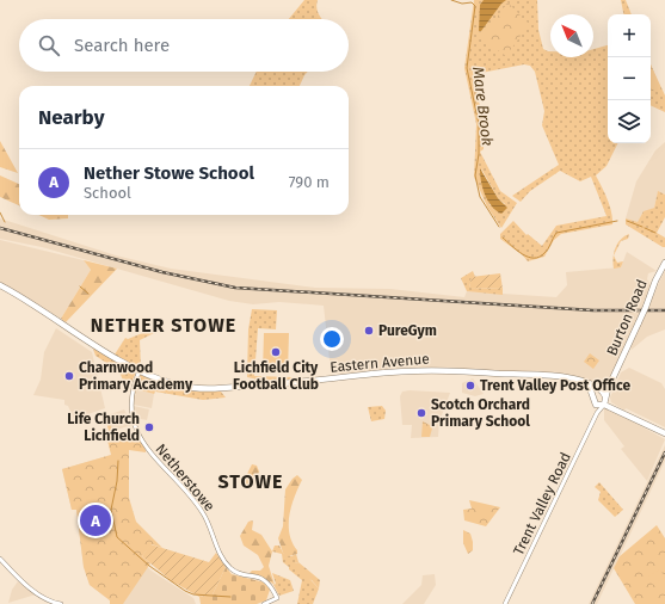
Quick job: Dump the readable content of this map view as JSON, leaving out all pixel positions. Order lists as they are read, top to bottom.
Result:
{
  "streets": {
    "highway": ["Burton Road", "Eastern Avenue"],
    "street": ["Netherstowe", "Trent Valley Road"]
  },
  "crossings": [
    ["Burton Road", "Trent Valley Road"],
    ["Eastern Avenue", "Netherstowe"]
  ],
  "districts": ["NETHER STOWE", "STOWE"],
  "water": ["Mare Brook"],
  "places": [
    "PureGym",
    "Lichfield City Football Club",
    "Charnwood Primary Academy",
    "Trent Valley Post Office",
    "Scotch Orchard Primary School",
    "Life Church Lichfield"
  ],
  "north": "top left",
  "page": {
    "map_buttons": ["+", "−"],
    "search": "Search here",
    "heading": "Nearby",
    "list": [
      {
        "mark": "A",
        "name": "Nether Stowe School",
        "note": "School",
        "value": "790 m"
      }
    ],
    "pins": "A"
  }
}
